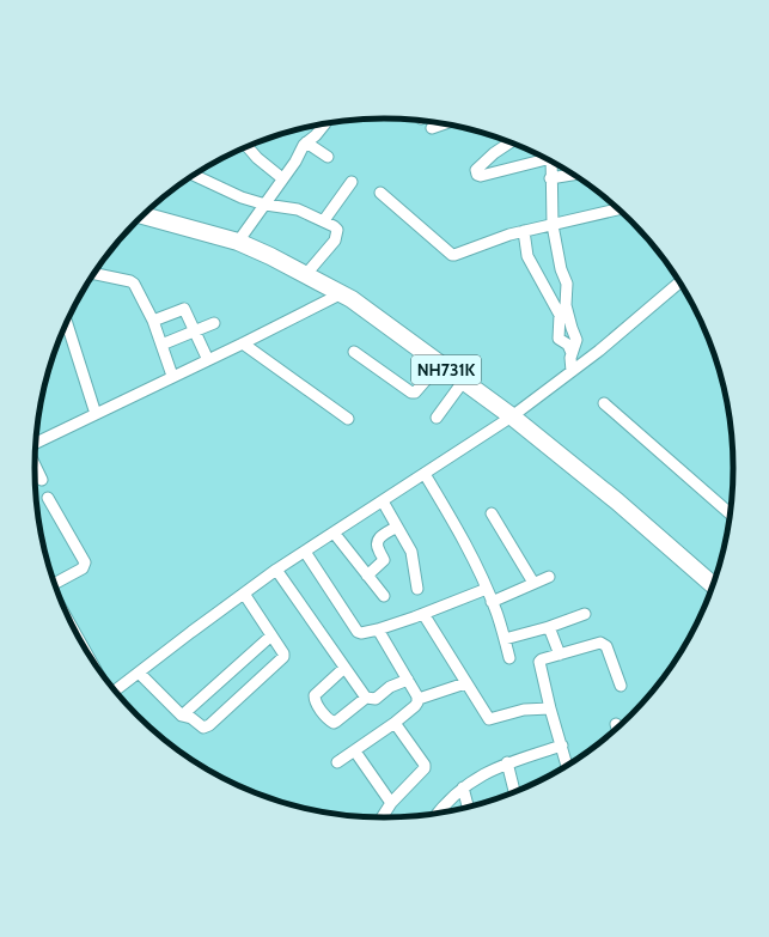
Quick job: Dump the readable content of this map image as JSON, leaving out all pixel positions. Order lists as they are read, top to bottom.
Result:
{
  "streets": {
    "highway": ["NH731K"]
  }
}
